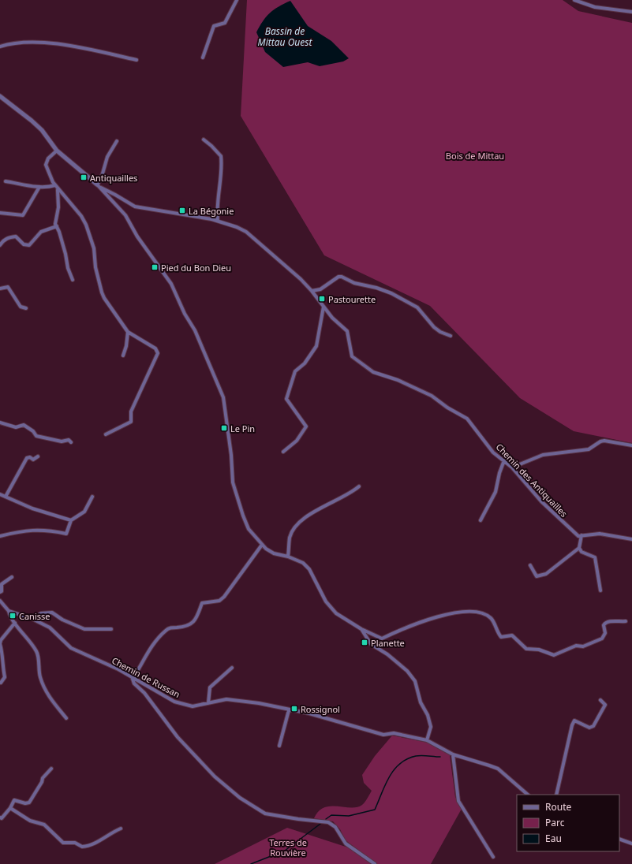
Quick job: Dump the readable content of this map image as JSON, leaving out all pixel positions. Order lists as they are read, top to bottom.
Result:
{
  "streets": {
    "street": ["Chemin des Antiquailles", "Chemin de Russan"]
  },
  "water": ["Bassin de Mittau Ouest"],
  "parks": ["Bois de Mittau", "Terres de Rouvière"],
  "places": {
    "transit": [
      "Antiquailles",
      "La Bégonie",
      "Pied du Bon Dieu",
      "Pastourette",
      "Le Pin",
      "Canisse",
      "Planette",
      "Rossignol"
    ]
  },
  "legend": ["Route", "Parc", "Eau"]
}
